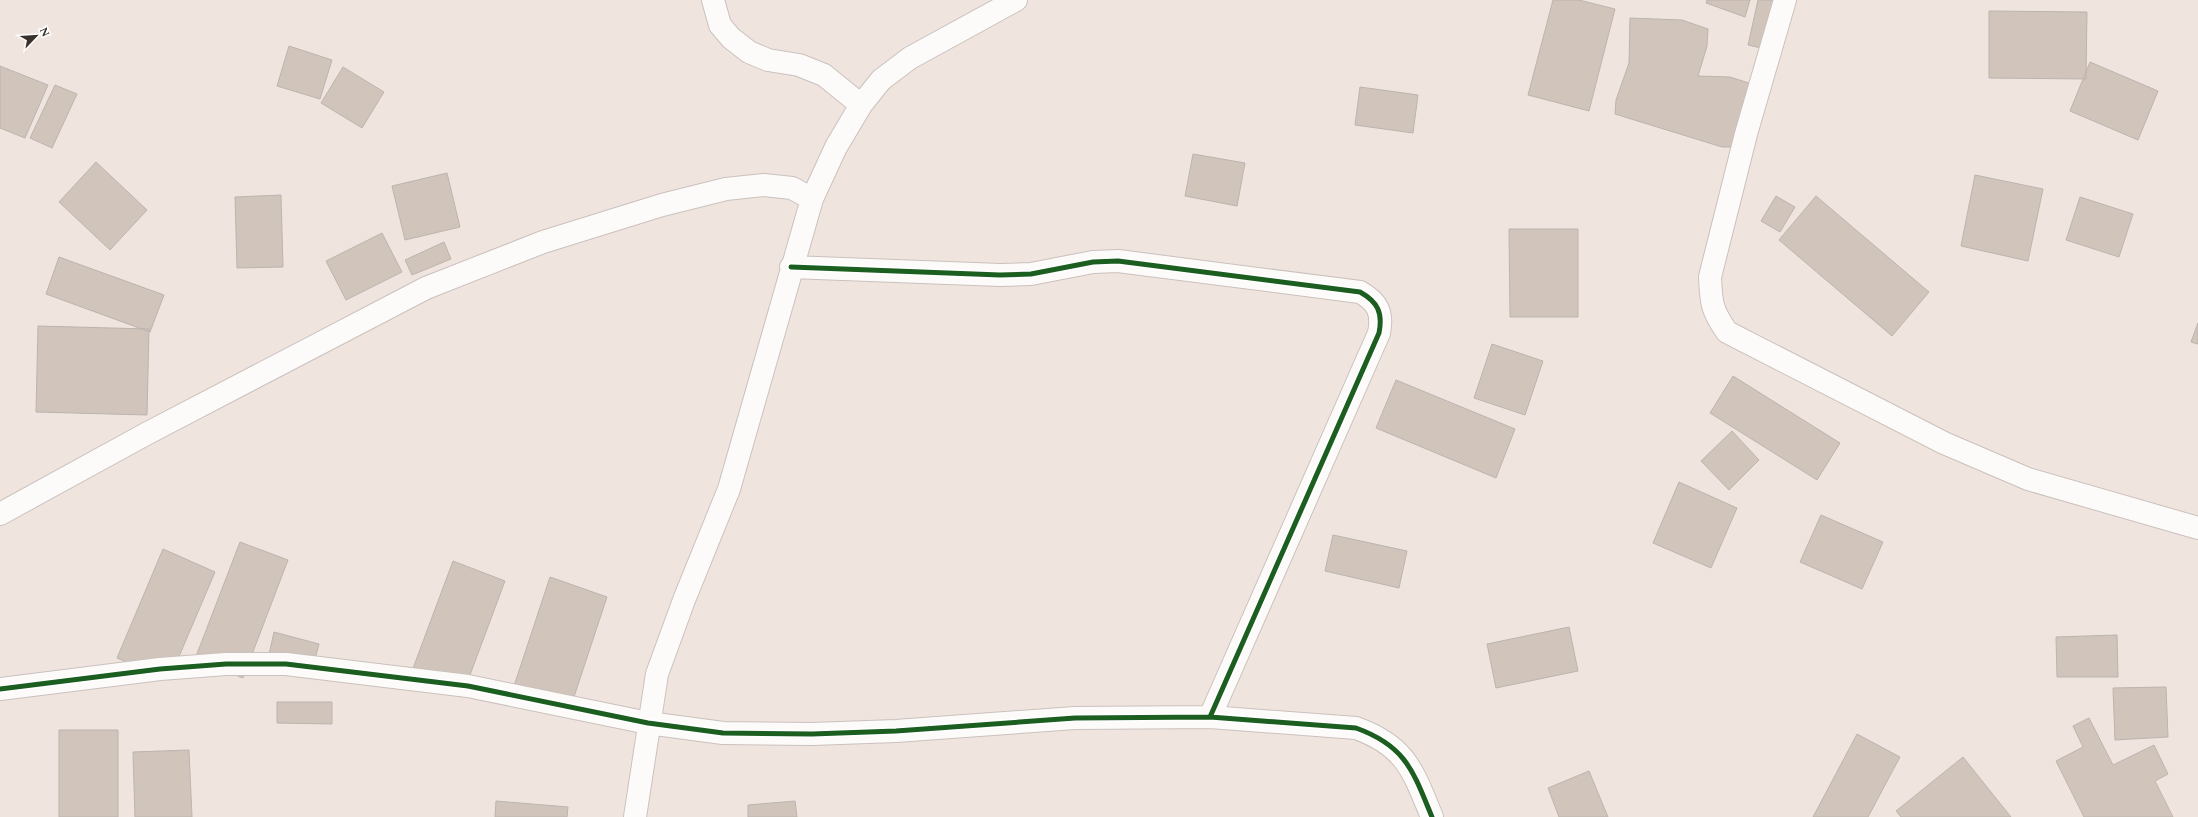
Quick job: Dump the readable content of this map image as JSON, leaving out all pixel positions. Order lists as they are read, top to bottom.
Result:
{
  "north": "top right"
}
